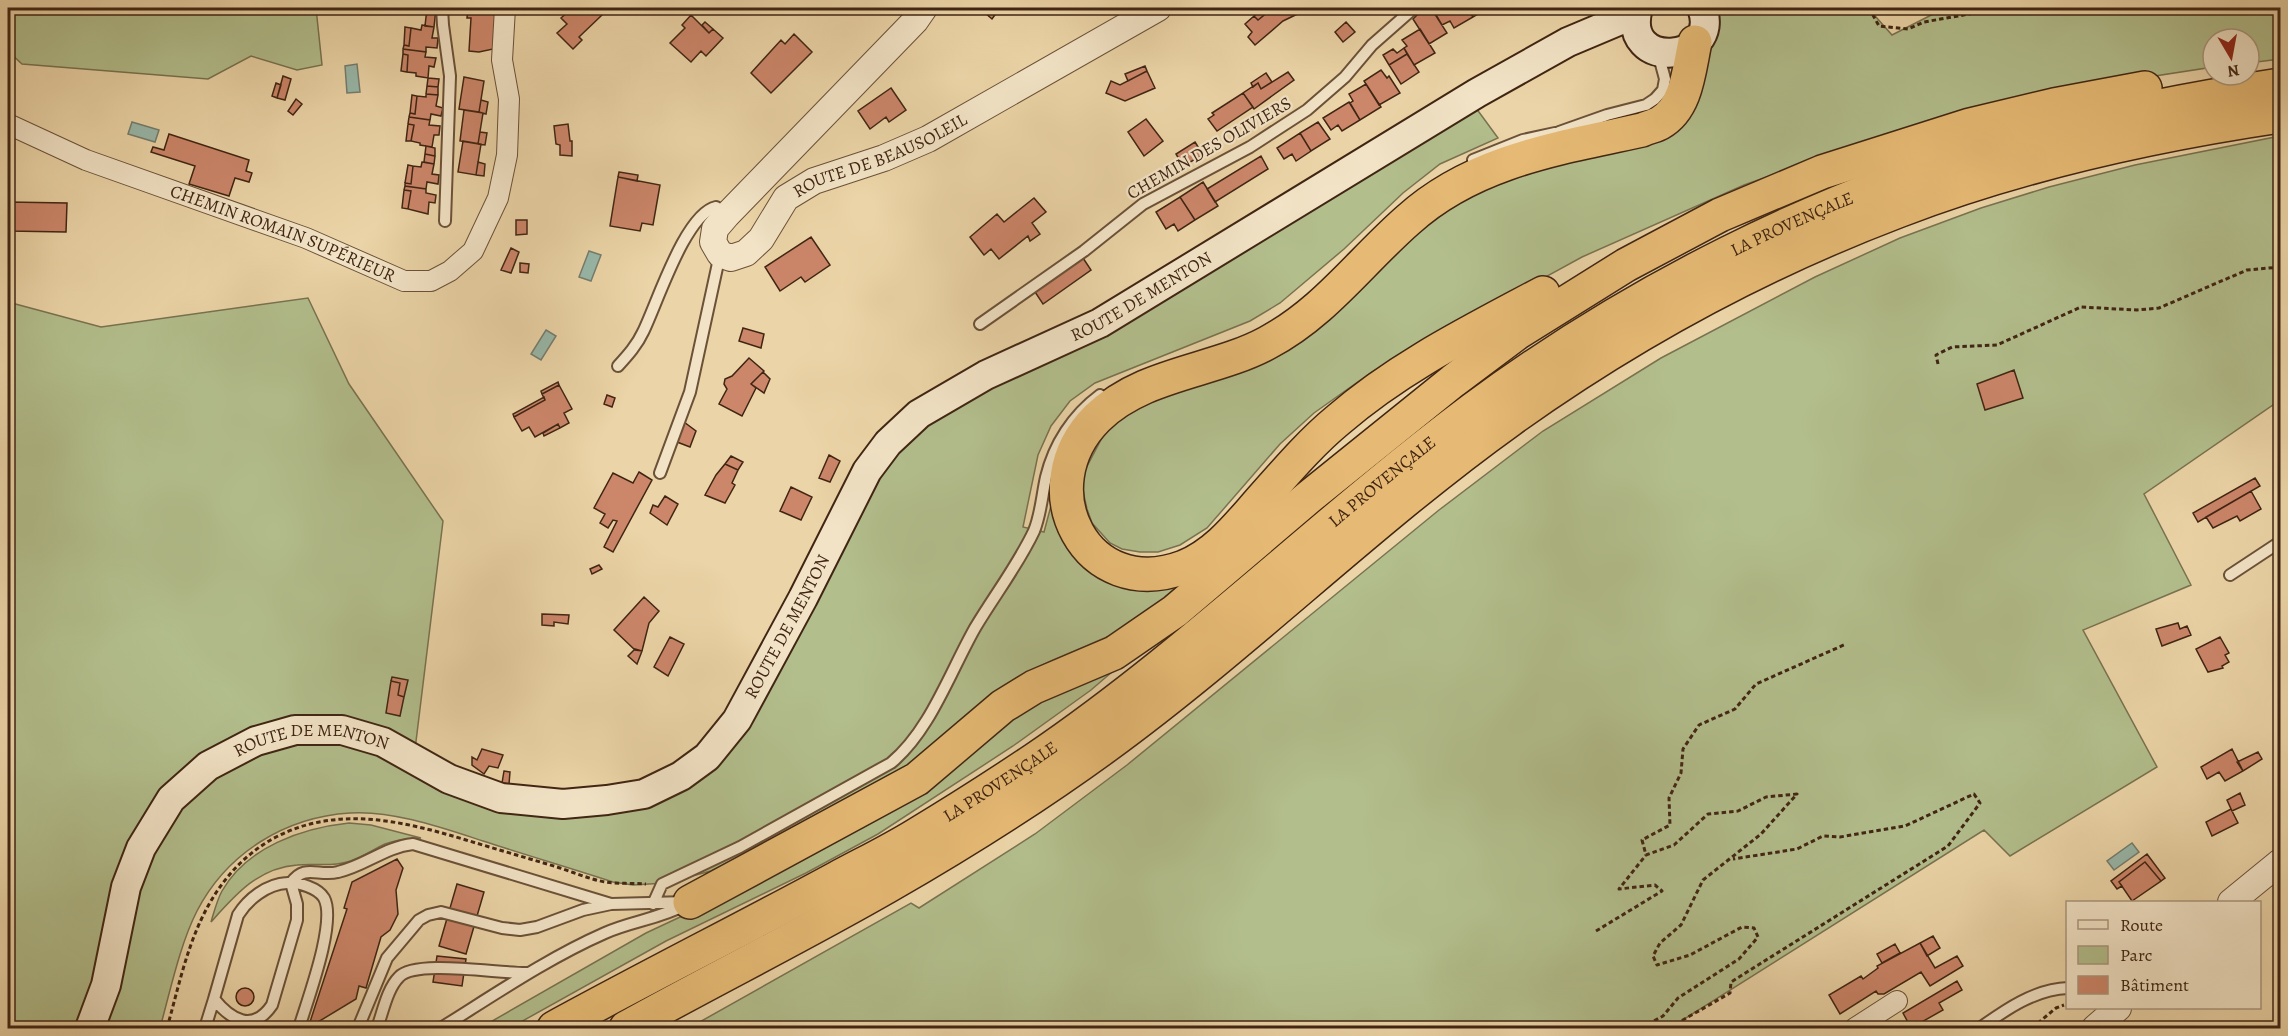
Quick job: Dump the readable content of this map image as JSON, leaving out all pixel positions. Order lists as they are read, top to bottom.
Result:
{
  "streets": {
    "highway": ["LA PROVENÇALE"],
    "main road": ["ROUTE DE MENTON"],
    "street": ["ROUTE DE BEAUSOLEIL", "CHEMIN ROMAIN SUPÉRIEUR"],
    "lane": ["CHEMIN DES OLIVIERS"]
  },
  "legend": ["Route", "Parc", "Bâtiment"],
  "north": "bottom"
}
